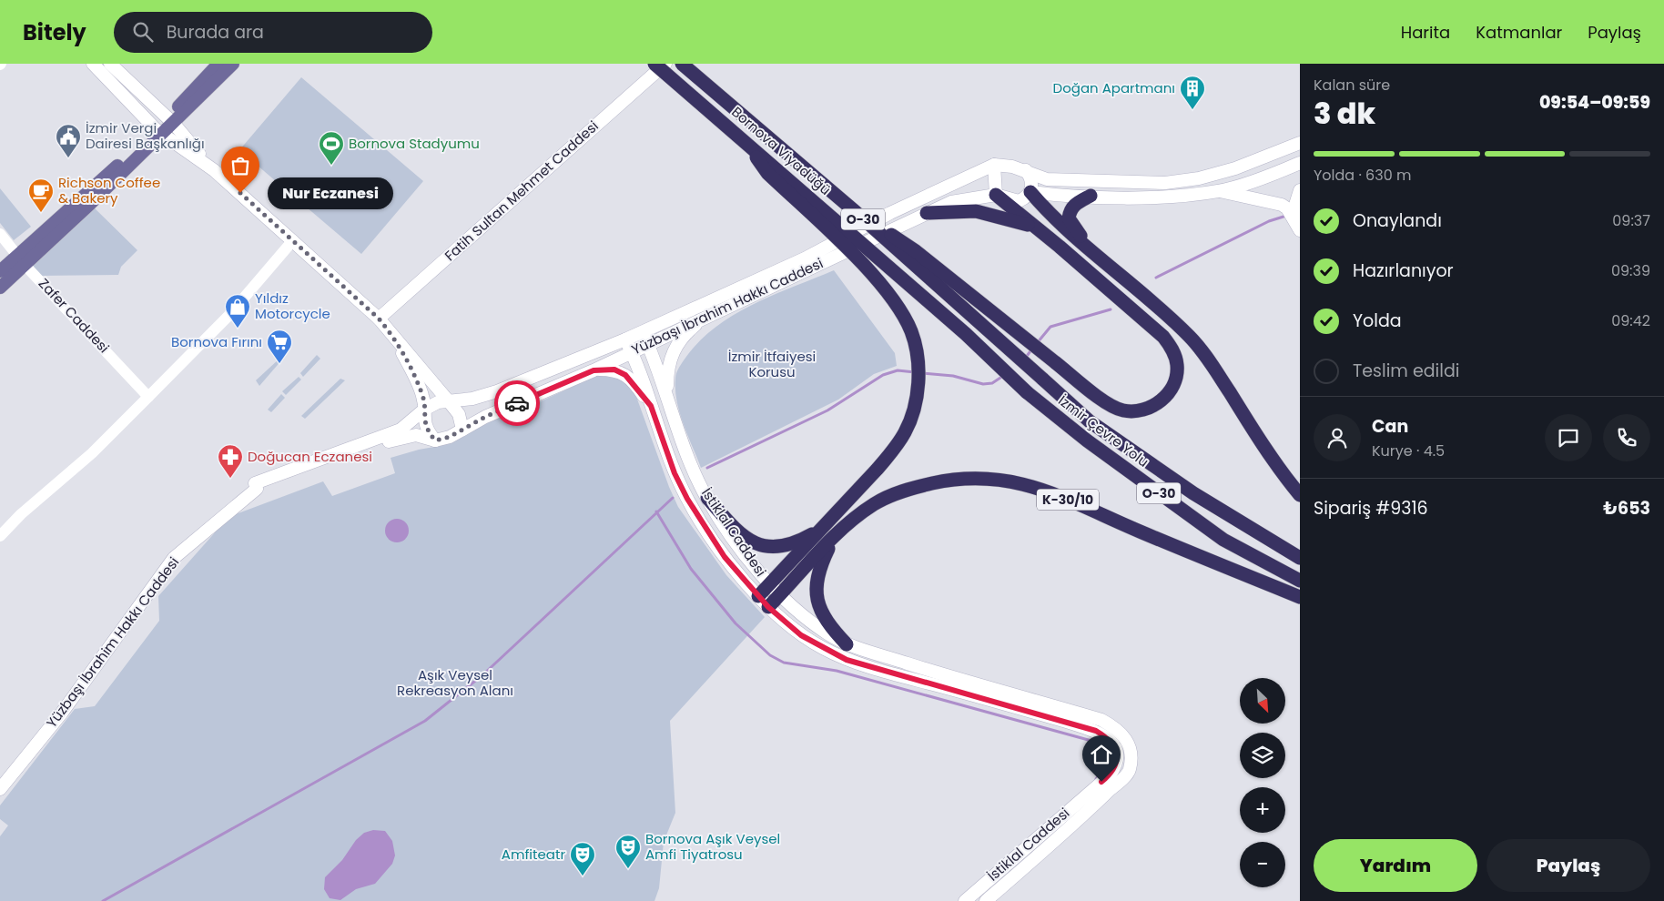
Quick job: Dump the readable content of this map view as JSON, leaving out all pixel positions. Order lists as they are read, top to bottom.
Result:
{
  "streets": {
    "highway": [
      "Bornova Viyadüğü",
      "O-30",
      "İzmir Çevre Yolu",
      "K-30/10"
    ],
    "main road": ["Fatih Sultan Mehmet Caddesi", "Yüzbaşı İbrahim Hakkı Caddesi", "İstiklal Caddesi"],
    "street": ["Zafer Caddesi"]
  },
  "crossings": [
    ["Bornova Viyadüğü", "İzmir Çevre Yolu"],
    ["Yüzbaşı İbrahim Hakkı Caddesi", "İstiklal Caddesi"],
    ["K-30/10", "İstiklal Caddesi"]
  ],
  "parks": ["İzmir İtfaiyesi Korusu", "Aşık Veysel Rekreasyon Alanı"],
  "places": {
    "building": ["Doğan Apartmanı"],
    "public building": ["İzmir Vergi Dairesi Başkanlığı"],
    "sports": ["Bornova Stadyumu"],
    "other": ["Nur Eczanesi"],
    "cafe": ["Richson Coffee & Bakery"],
    "shop": ["Yıldız Motorcycle"],
    "supermarket": ["Bornova Fırını"],
    "pharmacy": ["Doğucan Eczanesi"],
    "theatre": ["Bornova Aşık Veysel Amfi Tiyatrosu", "Amfiteatr"]
  },
  "north": "bottom right",
  "page": {
    "header": "Bitely",
    "search": "Burada ara",
    "nav": ["Harita", "Katmanlar", "Paylaş"],
    "heading": ["3 dk", "Kalan süre", "09:54–09:59"],
    "panel": [
      "Can",
      "Kurye · 4.5",
      "Sipariş #9316",
      "₺653"
    ],
    "bar": "Yolda · 630 m",
    "bubble": "Nur Eczanesi",
    "list": [
      ["Onaylandı", "09:37"],
      ["Hazırlanıyor", "09:39"],
      ["Yolda", "09:42"],
      "Teslim edildi"
    ],
    "map_buttons": ["+", "−"],
    "buttons": ["Yardım", "Paylaş"]
  }
}
